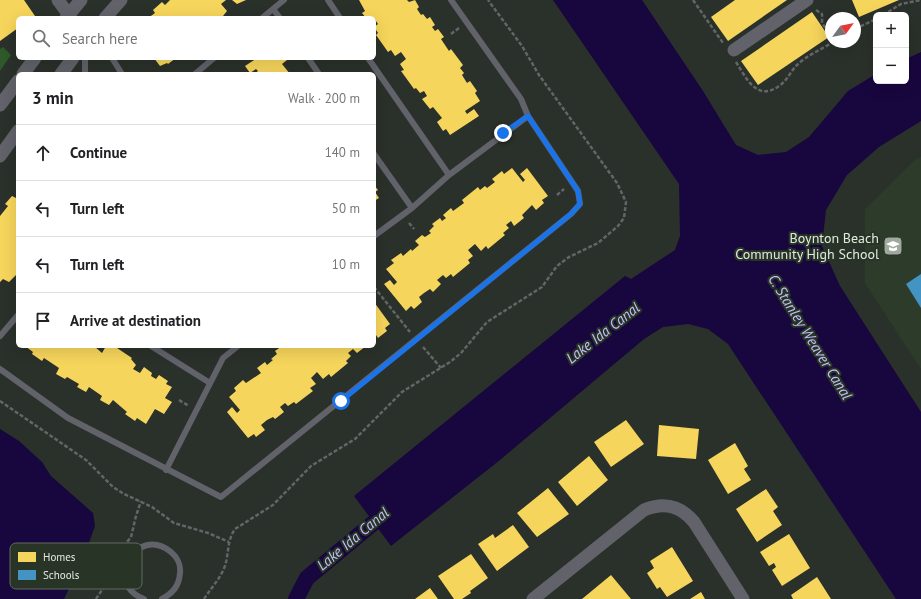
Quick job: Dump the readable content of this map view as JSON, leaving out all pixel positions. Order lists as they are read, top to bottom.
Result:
{
  "water": ["Lake Ida Canal", "C. Stanley Weaver Canal"],
  "places": {
    "school or university": ["Boynton Beach Community High School"]
  },
  "legend": ["Homes", "Schools"],
  "north": "top right",
  "page": {
    "map_buttons": ["+", "−"],
    "search": "Search here",
    "heading": ["3 min", "Walk · 200 m"],
    "list": [
      ["Continue", "140 m"],
      ["Turn left", "50 m"],
      ["Turn left", "10 m"],
      "Arrive at destination"
    ]
  }
}
